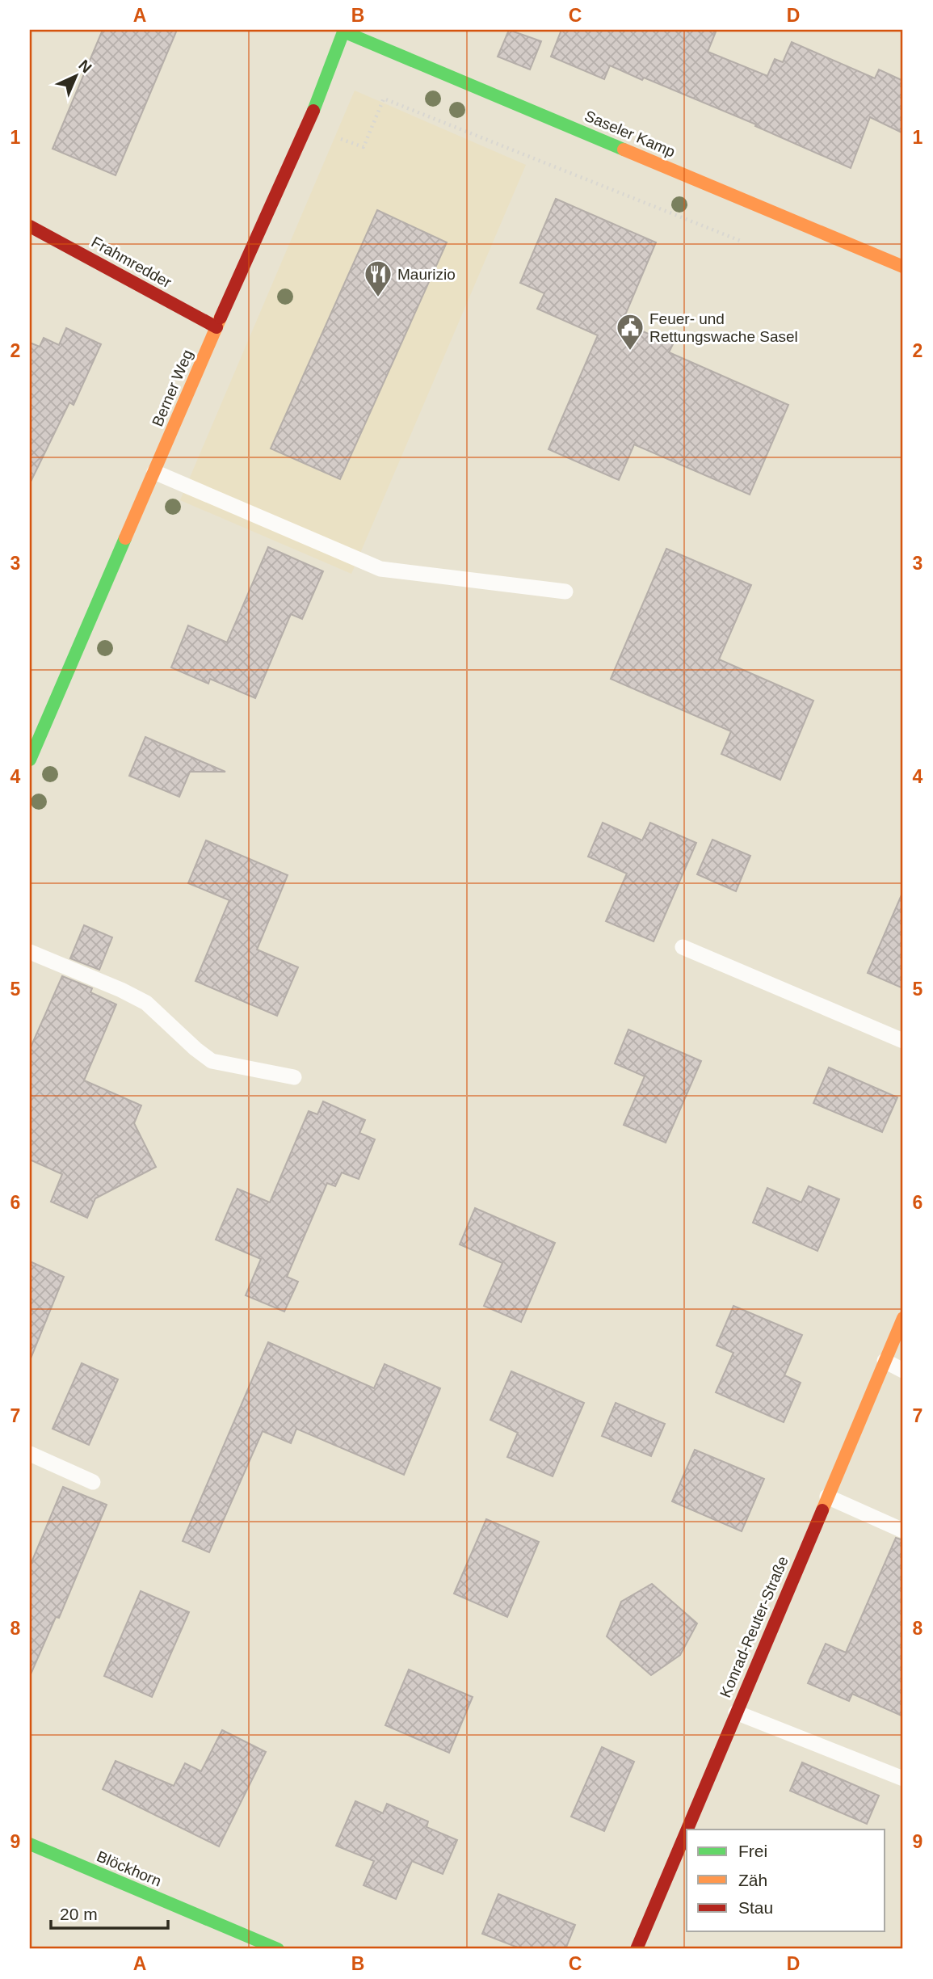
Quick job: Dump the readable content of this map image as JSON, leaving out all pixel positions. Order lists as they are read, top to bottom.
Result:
{
  "streets": {
    "street": [
      "Saseler Kamp",
      "Frahmredder",
      "Berner Weg",
      "Konrad-Reuter-Straße",
      "Blöckhorn"
    ]
  },
  "crossings": [
    ["Saseler Kamp", "Berner Weg"],
    ["Frahmredder", "Berner Weg"]
  ],
  "places": {
    "restaurant": ["Maurizio"],
    "public building": ["Feuer- und Rettungswache Sasel"]
  },
  "legend": ["Frei", "Zäh", "Stau"],
  "scale_bar": "20 m",
  "north": "top right",
  "grid": {
    "columns": [
      "A",
      "B",
      "C",
      "D"
    ],
    "rows": [
      "1",
      "2",
      "3",
      "4",
      "5",
      "6",
      "7",
      "8",
      "9"
    ]
  }
}
